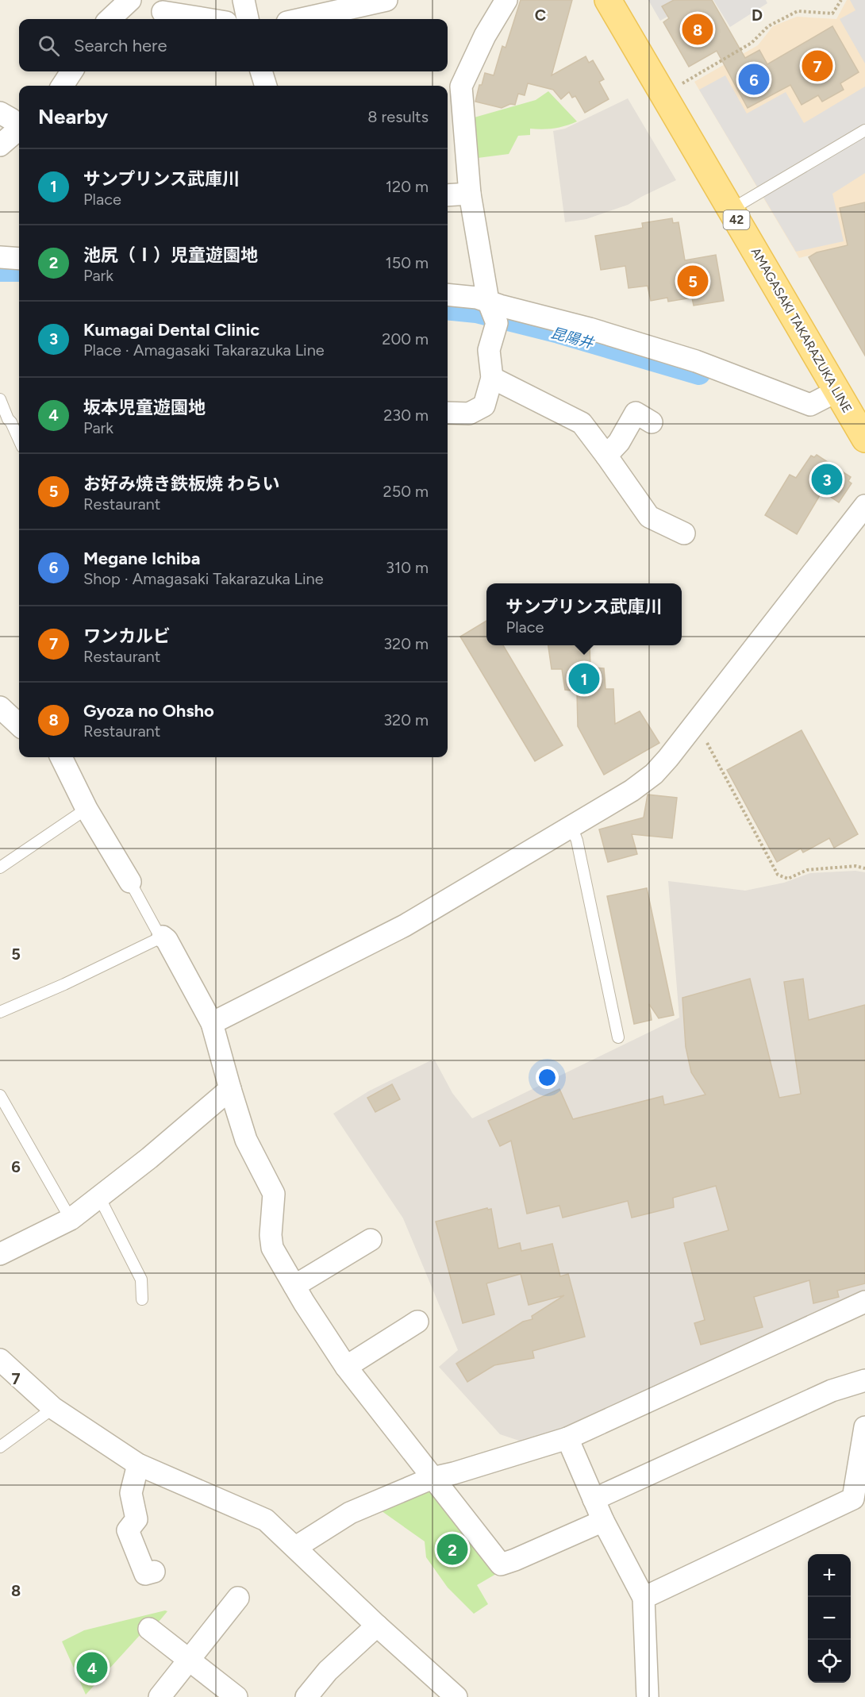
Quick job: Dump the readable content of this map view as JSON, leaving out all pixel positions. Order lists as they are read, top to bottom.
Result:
{
  "streets": {
    "main road": ["42", "AMAGASAKI TAKARAZUKA LINE"]
  },
  "water": ["昆陽井"],
  "page": {
    "pins": [
      "8",
      "7",
      "6",
      "5",
      "3",
      "1",
      "2",
      "4"
    ],
    "search": "Search here",
    "heading": ["Nearby", "8 results"],
    "list": [
      {
        "mark": "1",
        "name": "サンプリンス武庫川",
        "note": "Place",
        "value": "120 m"
      },
      {
        "mark": "2",
        "name": "池尻（Ⅰ）児童遊園地",
        "note": "Park",
        "value": "150 m"
      },
      {
        "mark": "3",
        "name": "Kumagai Dental Clinic",
        "note": "Place · Amagasaki Takarazuka Line",
        "value": "200 m"
      },
      {
        "mark": "4",
        "name": "坂本児童遊園地",
        "note": "Park",
        "value": "230 m"
      },
      {
        "mark": "5",
        "name": "お好み焼き鉄板焼 わらい",
        "note": "Restaurant",
        "value": "250 m"
      },
      {
        "mark": "6",
        "name": "Megane Ichiba",
        "note": "Shop · Amagasaki Takarazuka Line",
        "value": "310 m"
      },
      {
        "mark": "7",
        "name": "ワンカルビ",
        "note": "Restaurant",
        "value": "320 m"
      },
      {
        "mark": "8",
        "name": "Gyoza no Ohsho",
        "note": "Restaurant",
        "value": "320 m"
      }
    ],
    "popup": ["サンプリンス武庫川", "Place"],
    "map_buttons": ["+", "−"]
  },
  "grid": {
    "columns": ["C", "D"],
    "rows": [
      "5",
      "6",
      "7",
      "8"
    ]
  }
}
